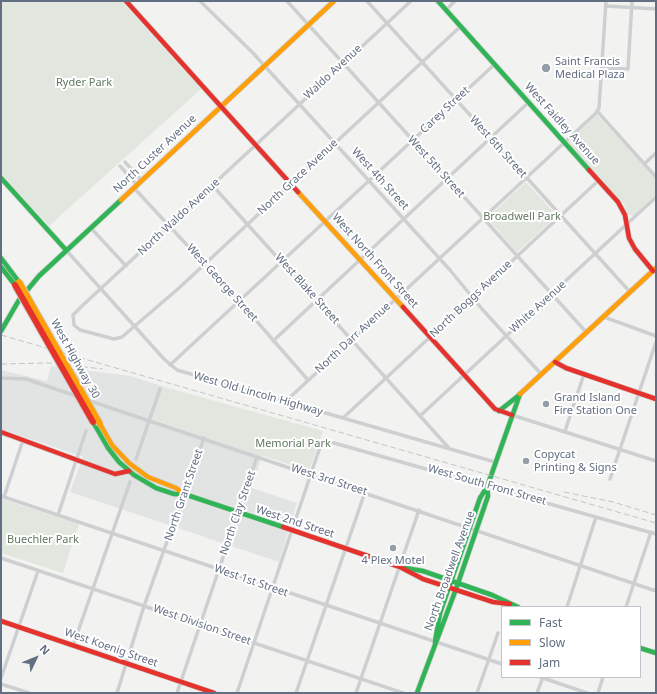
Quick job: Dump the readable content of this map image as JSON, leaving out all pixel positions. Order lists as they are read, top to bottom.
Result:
{
  "streets": {
    "main road": [
      "West Faidley Avenue",
      "North Custer Avenue",
      "West North Front Street",
      "West Highway 30",
      "West 2nd Street",
      "North Broadwell Avenue",
      "West Koenig Street"
    ],
    "street": [
      "Waldo Avenue",
      "Carey Street",
      "West 6th Street",
      "West 5th Street",
      "North Grace Avenue",
      "West 4th Street",
      "North Waldo Avenue",
      "West George Street",
      "West Blake Street",
      "North Boggs Avenue",
      "White Avenue",
      "North Darr Avenue",
      "West Old Lincoln Highway",
      "West 3rd Street",
      "West South Front Street",
      "North Grant Street",
      "North Clay Street",
      "West 1st Street",
      "West Division Street"
    ]
  },
  "crossings": [
    ["Waldo Avenue", "West 6th Street"],
    ["Waldo Avenue", "West 5th Street"],
    ["Waldo Avenue", "West 4th Street"],
    ["Waldo Avenue", "North Waldo Avenue"],
    ["Waldo Avenue", "West North Front Street"],
    ["Carey Street", "West Faidley Avenue"],
    ["Carey Street", "West 6th Street"],
    ["Carey Street", "West 5th Street"],
    ["Carey Street", "West 4th Street"],
    ["Carey Street", "West North Front Street"],
    ["Carey Street", "West George Street"],
    ["Carey Street", "West Blake Street"],
    ["Carey Street", "West Old Lincoln Highway"],
    ["West Faidley Avenue", "North Grace Avenue"],
    ["West Faidley Avenue", "North Boggs Avenue"],
    ["West Faidley Avenue", "White Avenue"],
    ["West Faidley Avenue", "North Darr Avenue"],
    ["West Faidley Avenue", "North Broadwell Avenue"],
    ["West 6th Street", "North Grace Avenue"],
    ["West 6th Street", "North Boggs Avenue"],
    ["West 6th Street", "White Avenue"],
    ["West 6th Street", "North Darr Avenue"],
    ["West 6th Street", "North Broadwell Avenue"],
    ["North Custer Avenue", "West 5th Street"],
    ["North Custer Avenue", "West 4th Street"],
    ["North Custer Avenue", "West North Front Street"],
    ["North Custer Avenue", "West George Street"],
    ["North Custer Avenue", "West Old Lincoln Highway"],
    ["West 5th Street", "North Grace Avenue"],
    ["West 5th Street", "North Boggs Avenue"],
    ["West 5th Street", "White Avenue"],
    ["West 5th Street", "North Darr Avenue"],
    ["West 5th Street", "North Broadwell Avenue"],
    ["North Grace Avenue", "West 4th Street"],
    ["North Grace Avenue", "North Waldo Avenue"],
    ["North Grace Avenue", "West North Front Street"],
    ["North Grace Avenue", "West George Street"],
    ["North Grace Avenue", "West Blake Street"],
    ["North Grace Avenue", "West Old Lincoln Highway"],
    ["West 4th Street", "North Boggs Avenue"],
    ["West 4th Street", "White Avenue"],
    ["West 4th Street", "North Darr Avenue"],
    ["West 4th Street", "North Broadwell Avenue"],
    ["North Waldo Avenue", "West North Front Street"],
    ["North Waldo Avenue", "West George Street"],
    ["North Waldo Avenue", "West Blake Street"],
    ["North Waldo Avenue", "West Old Lincoln Highway"],
    ["West North Front Street", "North Boggs Avenue"],
    ["West North Front Street", "White Avenue"],
    ["West North Front Street", "North Darr Avenue"],
    ["West North Front Street", "North Broadwell Avenue"],
    ["West George Street", "North Darr Avenue"],
    ["West Blake Street", "North Boggs Avenue"],
    ["West Blake Street", "White Avenue"],
    ["West Blake Street", "North Darr Avenue"],
    ["West Blake Street", "West Old Lincoln Highway"],
    ["North Boggs Avenue", "West Old Lincoln Highway"],
    ["North Darr Avenue", "West Old Lincoln Highway"],
    ["West Highway 30", "West 2nd Street"],
    ["West Old Lincoln Highway", "North Broadwell Avenue"],
    ["West 3rd Street", "West South Front Street"],
    ["West 3rd Street", "North Grant Street"],
    ["West 3rd Street", "North Clay Street"],
    ["West 3rd Street", "North Broadwell Avenue"],
    ["West South Front Street", "North Broadwell Avenue"],
    ["North Grant Street", "West 2nd Street"],
    ["North Grant Street", "West 1st Street"],
    ["North Grant Street", "West Division Street"],
    ["North Grant Street", "West Koenig Street"],
    ["North Clay Street", "West 2nd Street"],
    ["North Clay Street", "West 1st Street"],
    ["North Clay Street", "West Division Street"],
    ["North Clay Street", "West Koenig Street"],
    ["West 2nd Street", "North Broadwell Avenue"],
    ["North Broadwell Avenue", "West 1st Street"]
  ],
  "parks": [
    "Ryder Park",
    "Broadwell Park",
    "Memorial Park",
    "Buechler Park"
  ],
  "places": [
    "Saint Francis Medical Plaza",
    "Grand Island Fire Station One",
    "Copycat Printing & Signs",
    "4 Plex Motel"
  ],
  "legend": ["Fast", "Slow", "Jam"],
  "north": "top right"
}
